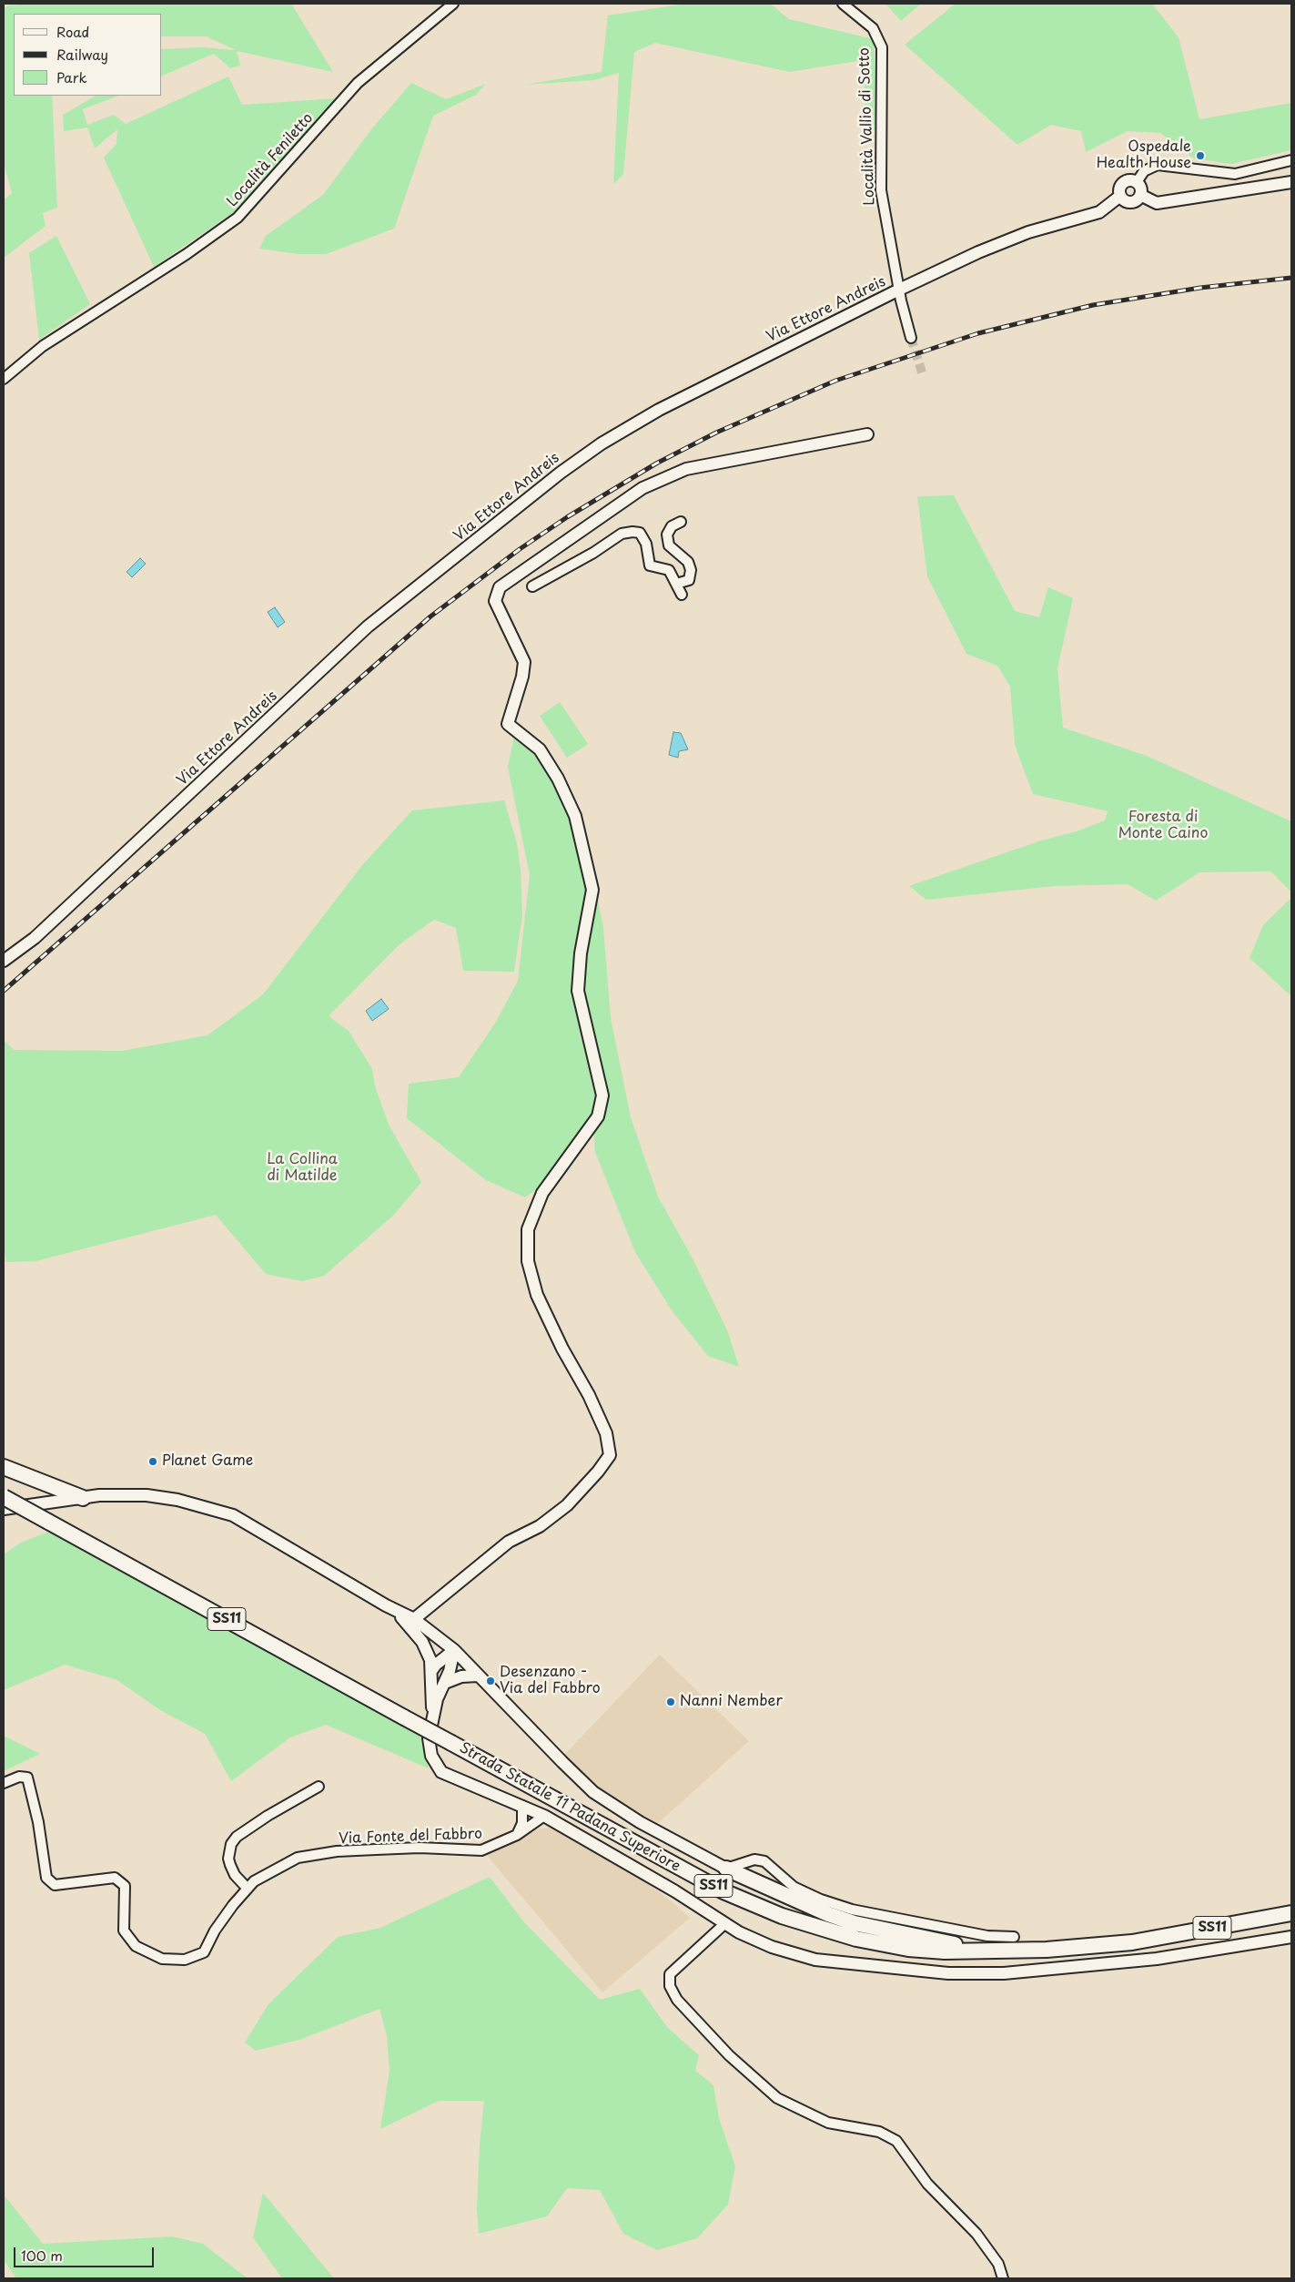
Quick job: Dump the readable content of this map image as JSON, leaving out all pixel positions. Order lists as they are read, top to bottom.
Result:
{
  "streets": {
    "highway": ["SS11", "Strada Statale 11 Padana Superiore"],
    "street": [
      "Località Vallio di Sotto",
      "Località Feniletto",
      "Via Ettore Andreis",
      "Via Fonte del Fabbro"
    ]
  },
  "crossings": [
    ["Località Vallio di Sotto", "Via Ettore Andreis"]
  ],
  "parks": ["Foresta di Monte Caino", "La Collina di Matilde"],
  "places": [
    "Ospedale Health House",
    "Planet Game",
    "Desenzano - Via del Fabbro",
    "Nanni Nember"
  ],
  "legend": ["Road", "Railway", "Park"],
  "scale_bar": "100 m"
}
